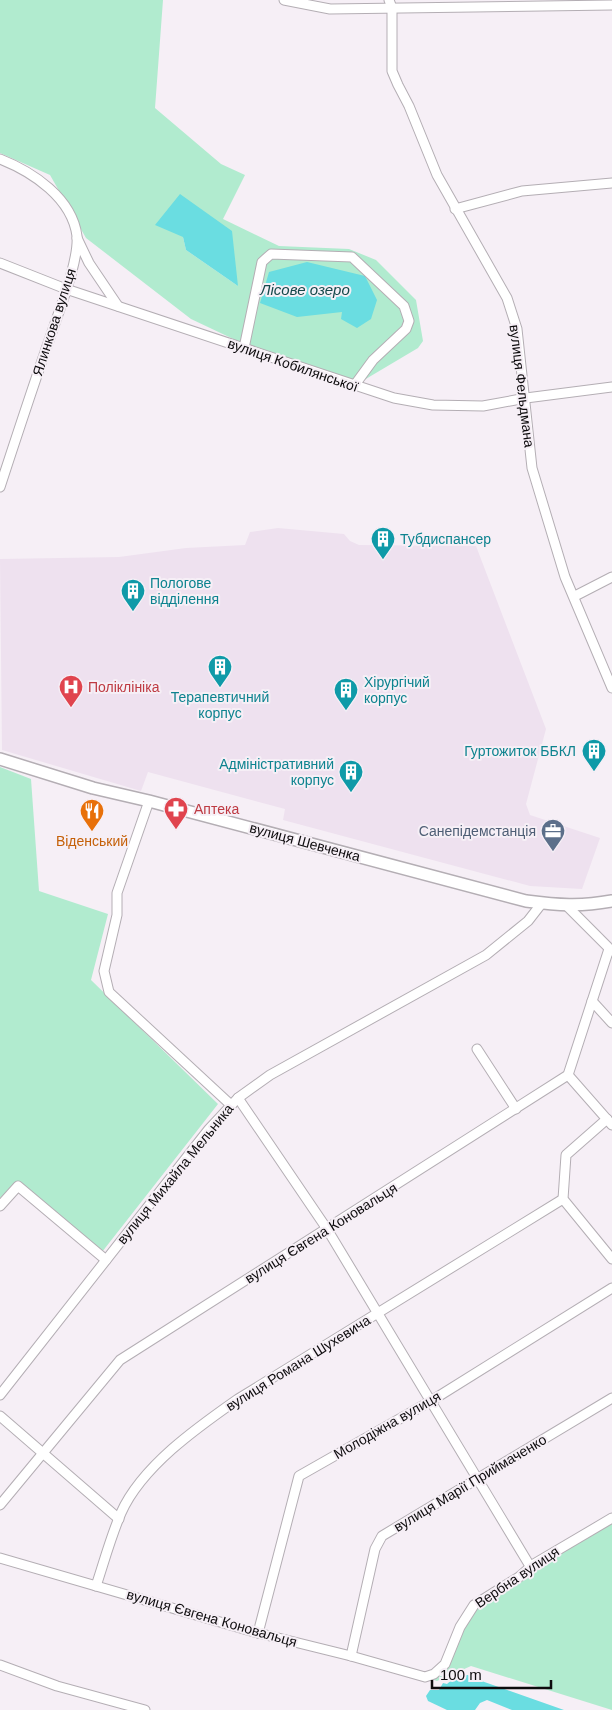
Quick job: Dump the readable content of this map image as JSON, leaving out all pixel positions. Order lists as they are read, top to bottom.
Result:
{
  "streets": {
    "street": [
      "Ялинкова вулиця",
      "вулиця Кобилянської",
      "вулиця Фельдмана",
      "вулиця Шевченка",
      "вулиця Михайла Мельника",
      "вулиця Євгена Коновальця",
      "вулиця Романа Шухевича",
      "Молодіжна вулиця",
      "вулиця Марії Приймаченко",
      "Вербна вулиця"
    ]
  },
  "crossings": [
    ["Ялинкова вулиця", "вулиця Кобилянської"],
    ["вулиця Кобилянської", "вулиця Фельдмана"],
    ["вулиця Шевченка", "вулиця Михайла Мельника"],
    ["вулиця Євгена Коновальця", "вулиця Романа Шухевича"],
    ["вулиця Євгена Коновальця", "Молодіжна вулиця"],
    ["вулиця Євгена Коновальця", "вулиця Марії Приймаченко"],
    ["вулиця Євгена Коновальця", "Вербна вулиця"]
  ],
  "water": ["Лісове озеро"],
  "places": {
    "building": [
      "Тубдиспансер",
      "Пологове відділення",
      "Терапевтичний корпус",
      "Хірургічий корпус",
      "Гуртожиток ББКЛ",
      "Адміністративний корпус"
    ],
    "hospital": ["Поліклініка"],
    "pharmacy": ["Аптека"],
    "restaurant": ["Віденський"],
    "office": ["Санепідемстанція"]
  },
  "scale_bar": "100 m"
}
